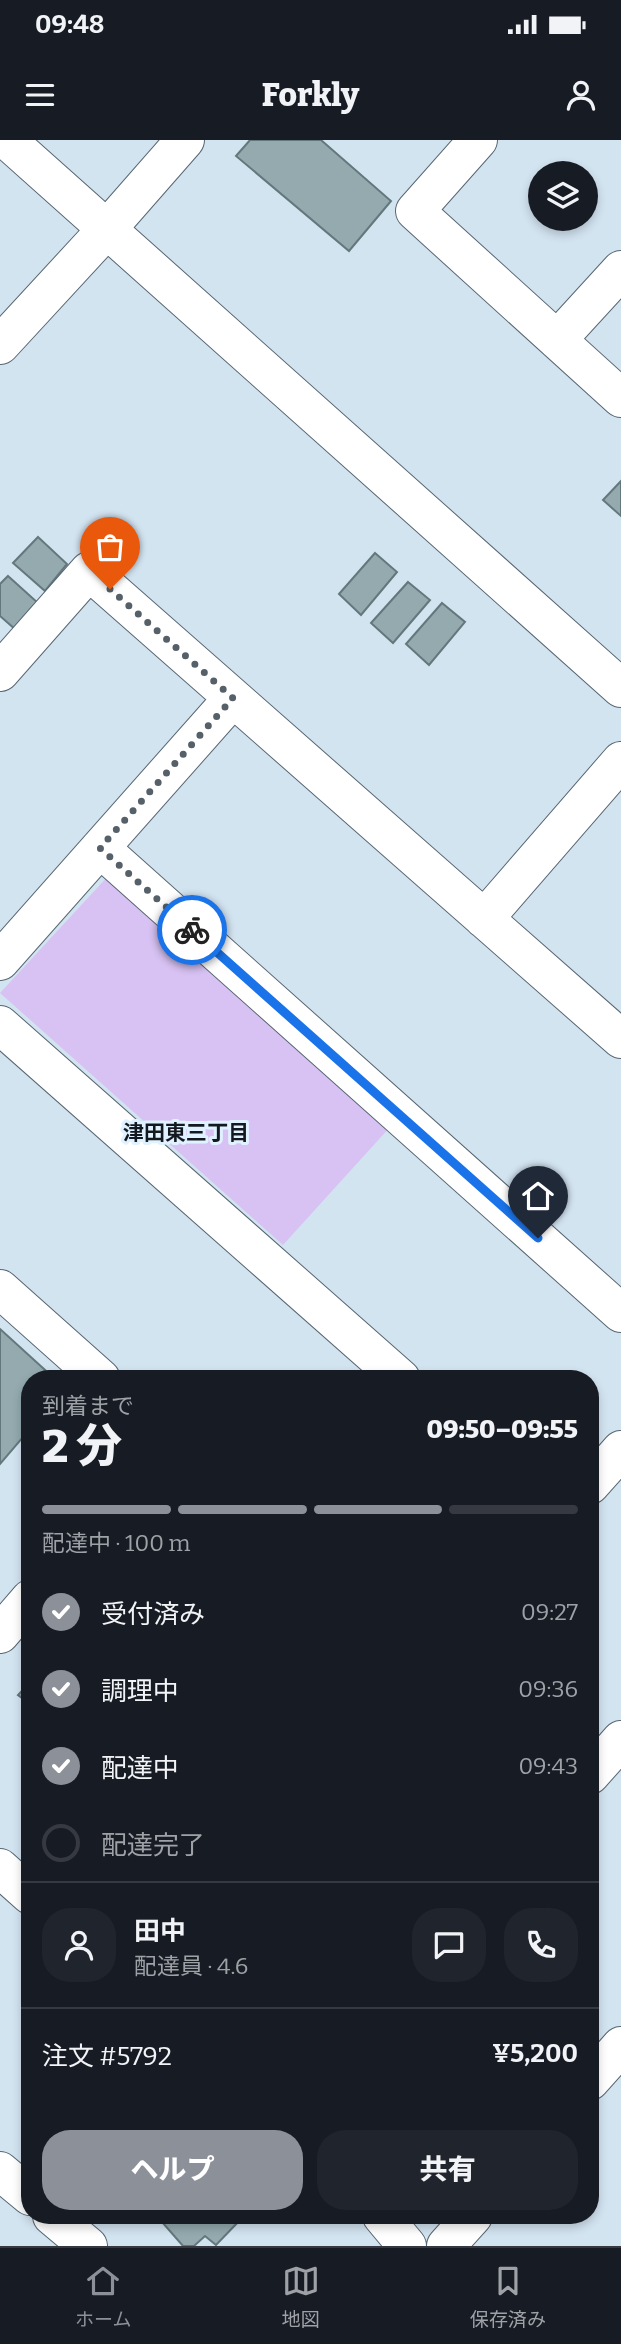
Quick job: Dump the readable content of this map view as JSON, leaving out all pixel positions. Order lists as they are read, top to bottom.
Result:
{
  "districts": ["津田東三丁目"],
  "page": {
    "status": "09:48",
    "header": "Forkly",
    "heading": ["2 分", "到着まで", "09:50–09:55"],
    "panel": [
      "田中",
      "配達員 · 4.6",
      "注文 #5792",
      "¥5,200"
    ],
    "bar": "配達中 · 100 m",
    "list": [
      ["受付済み", "09:27"],
      ["調理中", "09:36"],
      ["配達中", "09:43"],
      "配達完了"
    ],
    "buttons": ["ヘルプ", "共有"],
    "tabs": ["ホーム", "地図", "保存済み"]
  }
}
